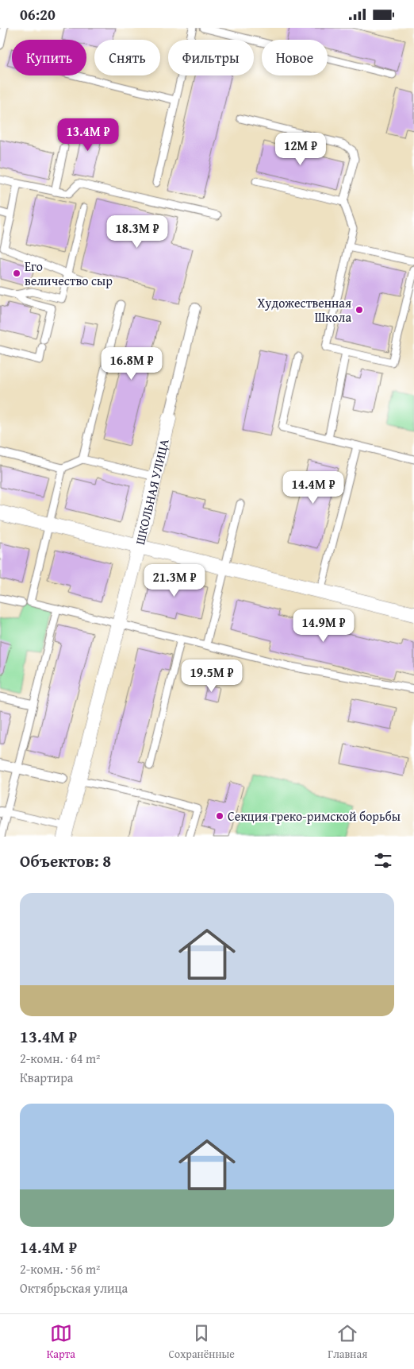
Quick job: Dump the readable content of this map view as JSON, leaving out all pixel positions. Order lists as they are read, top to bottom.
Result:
{
  "streets": {
    "street": ["ШКОЛЬНАЯ УЛИЦА"]
  },
  "places": ["Его величество сыр", "Художественная Школа", "Секция греко-римской борьбы"],
  "page": {
    "status": "06:20",
    "chip": [
      "Купить",
      "Снять",
      "Фильтры",
      "Новое"
    ],
    "price": [
      "13.4M ₽",
      "12M ₽",
      "18.3M ₽",
      "16.8M ₽",
      "14.4M ₽",
      "21.3M ₽",
      "14.9M ₽",
      "19.5M ₽"
    ],
    "heading": "Объектов: 8",
    "list": [
      {
        "name": "13.4M ₽",
        "note": "2-комн. · 64 m² · Квартира"
      },
      {
        "name": "14.4M ₽",
        "note": "2-комн. · 56 m² · Октябрьская улица"
      }
    ],
    "tabs": ["Карта", "Сохранённые", "Главная"]
  }
}
